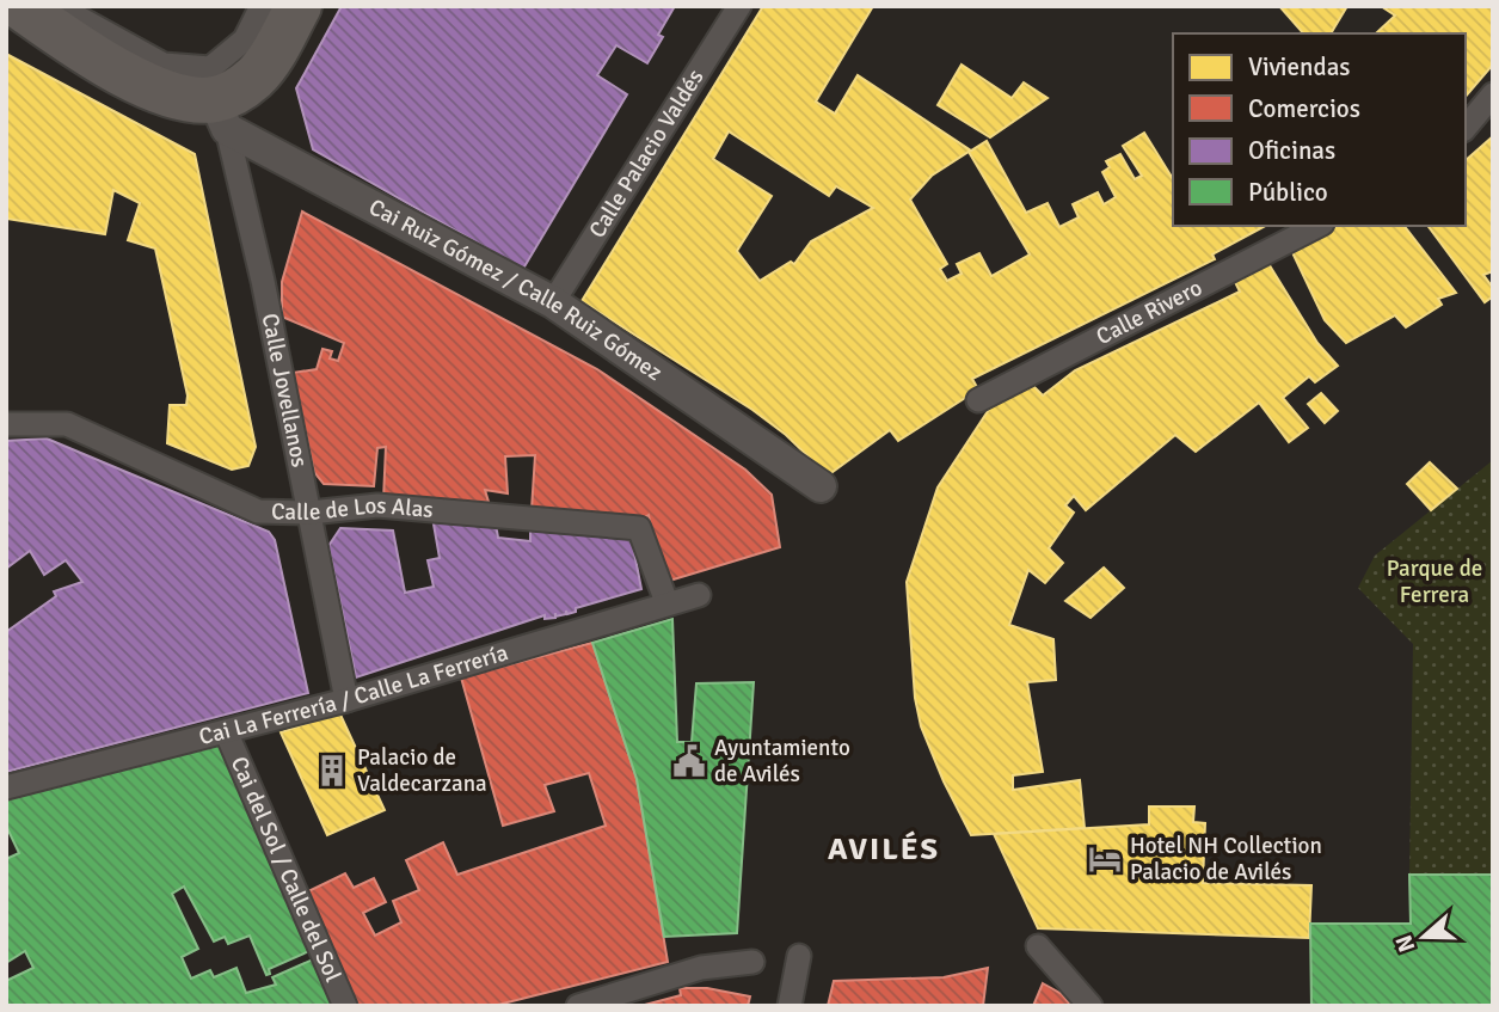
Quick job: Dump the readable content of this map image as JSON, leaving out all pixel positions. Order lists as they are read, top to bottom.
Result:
{
  "streets": {
    "street": [
      "Calle Palacio Valdés",
      "Cai Ruiz Gómez / Calle Ruiz Gómez",
      "Calle Rivero",
      "Calle Jovellanos",
      "Calle de Los Alas",
      "Cai La Ferrería / Calle La Ferrería",
      "Cai del Sol / Calle del Sol"
    ]
  },
  "crossings": [
    ["Calle Palacio Valdés", "Cai Ruiz Gómez / Calle Ruiz Gómez"],
    ["Cai Ruiz Gómez / Calle Ruiz Gómez", "Calle Jovellanos"],
    ["Calle Jovellanos", "Calle de Los Alas"],
    ["Calle Jovellanos", "Cai La Ferrería / Calle La Ferrería"],
    ["Calle de Los Alas", "Cai La Ferrería / Calle La Ferrería"],
    ["Cai La Ferrería / Calle La Ferrería", "Cai del Sol / Calle del Sol"]
  ],
  "districts": ["AVILÉS"],
  "parks": ["Parque de Ferrera"],
  "places": {
    "public building": ["Ayuntamiento de Avilés"],
    "building": ["Palacio de Valdecarzana"],
    "hotel": ["Hotel NH Collection Palacio de Avilés"]
  },
  "legend": [
    "Viviendas",
    "Comercios",
    "Oficinas",
    "Público"
  ],
  "north": "left"
}
